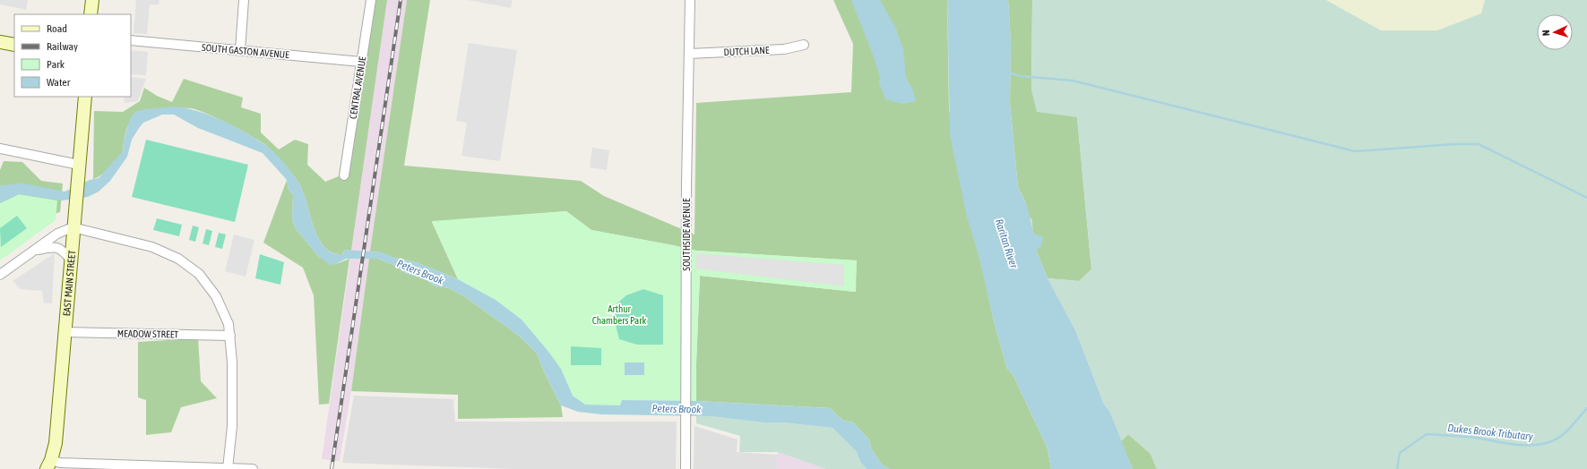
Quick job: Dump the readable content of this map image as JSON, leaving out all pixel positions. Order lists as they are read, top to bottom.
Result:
{
  "streets": {
    "street": [
      "SOUTH GASTON AVENUE",
      "DUTCH LANE",
      "CENTRAL AVENUE",
      "SOUTHSIDE AVENUE",
      "EAST MAIN STREET",
      "MEADOW STREET"
    ]
  },
  "crossings": [
    ["SOUTH GASTON AVENUE", "CENTRAL AVENUE"],
    ["DUTCH LANE", "SOUTHSIDE AVENUE"],
    ["EAST MAIN STREET", "MEADOW STREET"]
  ],
  "water": ["Raritan River", "Peters Brook", "Dukes Brook Tributary"],
  "parks": ["Arthur Chambers Park"],
  "legend": [
    "Road",
    "Railway",
    "Park",
    "Water"
  ],
  "north": "left"
}
